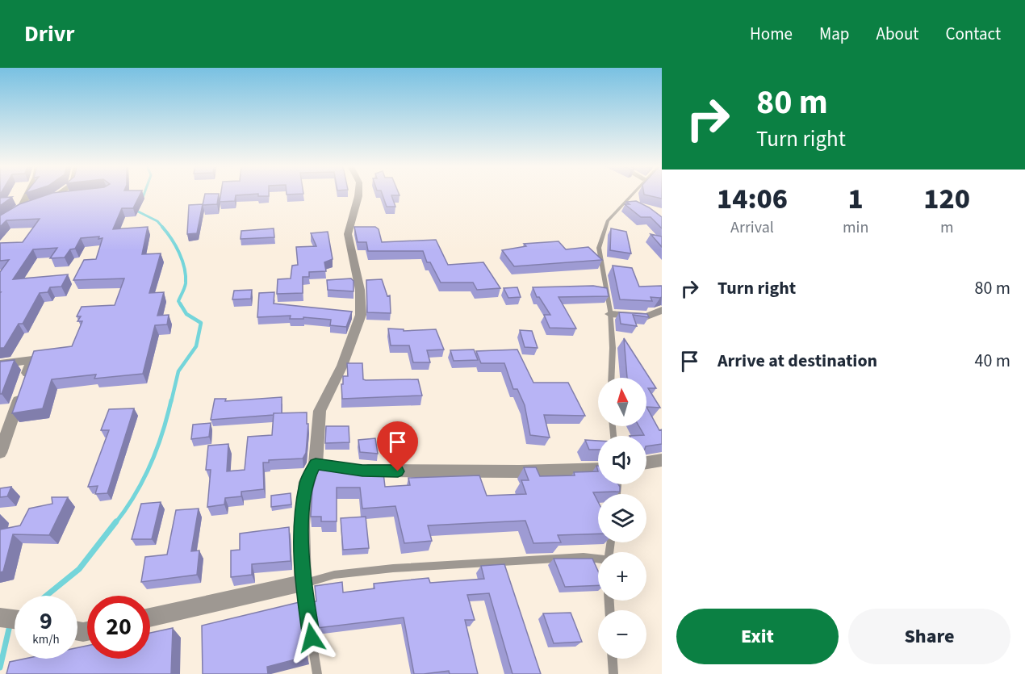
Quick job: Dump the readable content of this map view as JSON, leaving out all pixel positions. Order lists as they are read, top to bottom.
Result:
{
  "north": "top",
  "page": {
    "header": "Drivr",
    "nav": [
      "Home",
      "Map",
      "About",
      "Contact"
    ],
    "turn": ["80 m", "Turn right"],
    "eta": [
      "14:06",
      "Arrival",
      "1",
      "min",
      "120",
      "m"
    ],
    "list": [
      {
        "name": "Turn right",
        "value": "80 m"
      },
      {
        "name": "Arrive at destination",
        "value": "40 m"
      }
    ],
    "map_buttons": ["+", "−"],
    "speed": "9 km/h",
    "limit": "20",
    "buttons": ["Exit", "Share"]
  }
}
